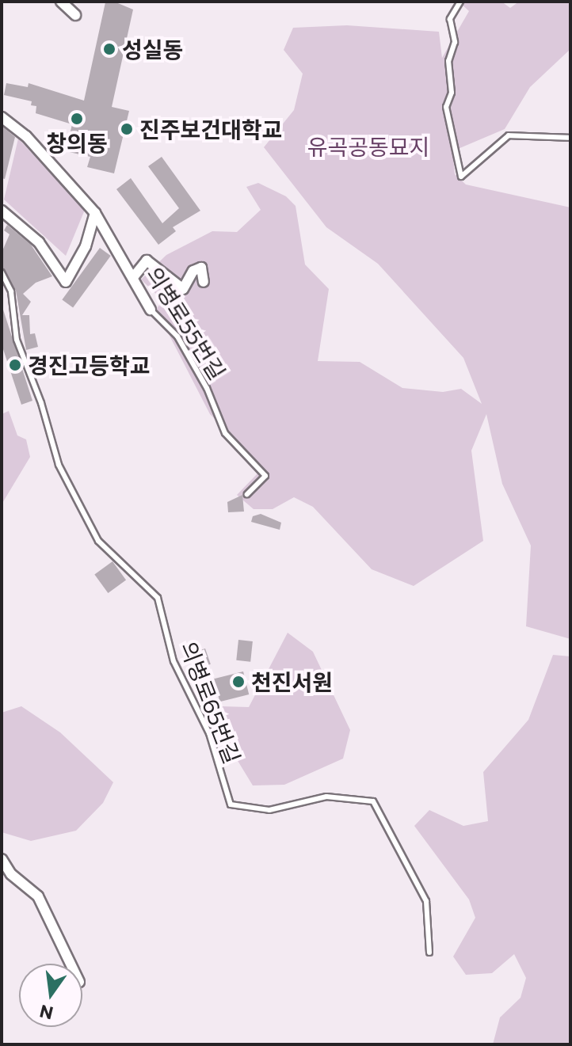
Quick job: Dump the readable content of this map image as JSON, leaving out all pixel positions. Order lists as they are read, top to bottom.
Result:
{
  "streets": {
    "street": ["의병로55번길"],
    "lane": ["의병로65번길"]
  },
  "parks": ["유곡공동묘지"],
  "places": [
    "성실동",
    "창의동",
    "진주보건대학교",
    "경진고등학교",
    "천진서원"
  ],
  "north": "bottom"
}
